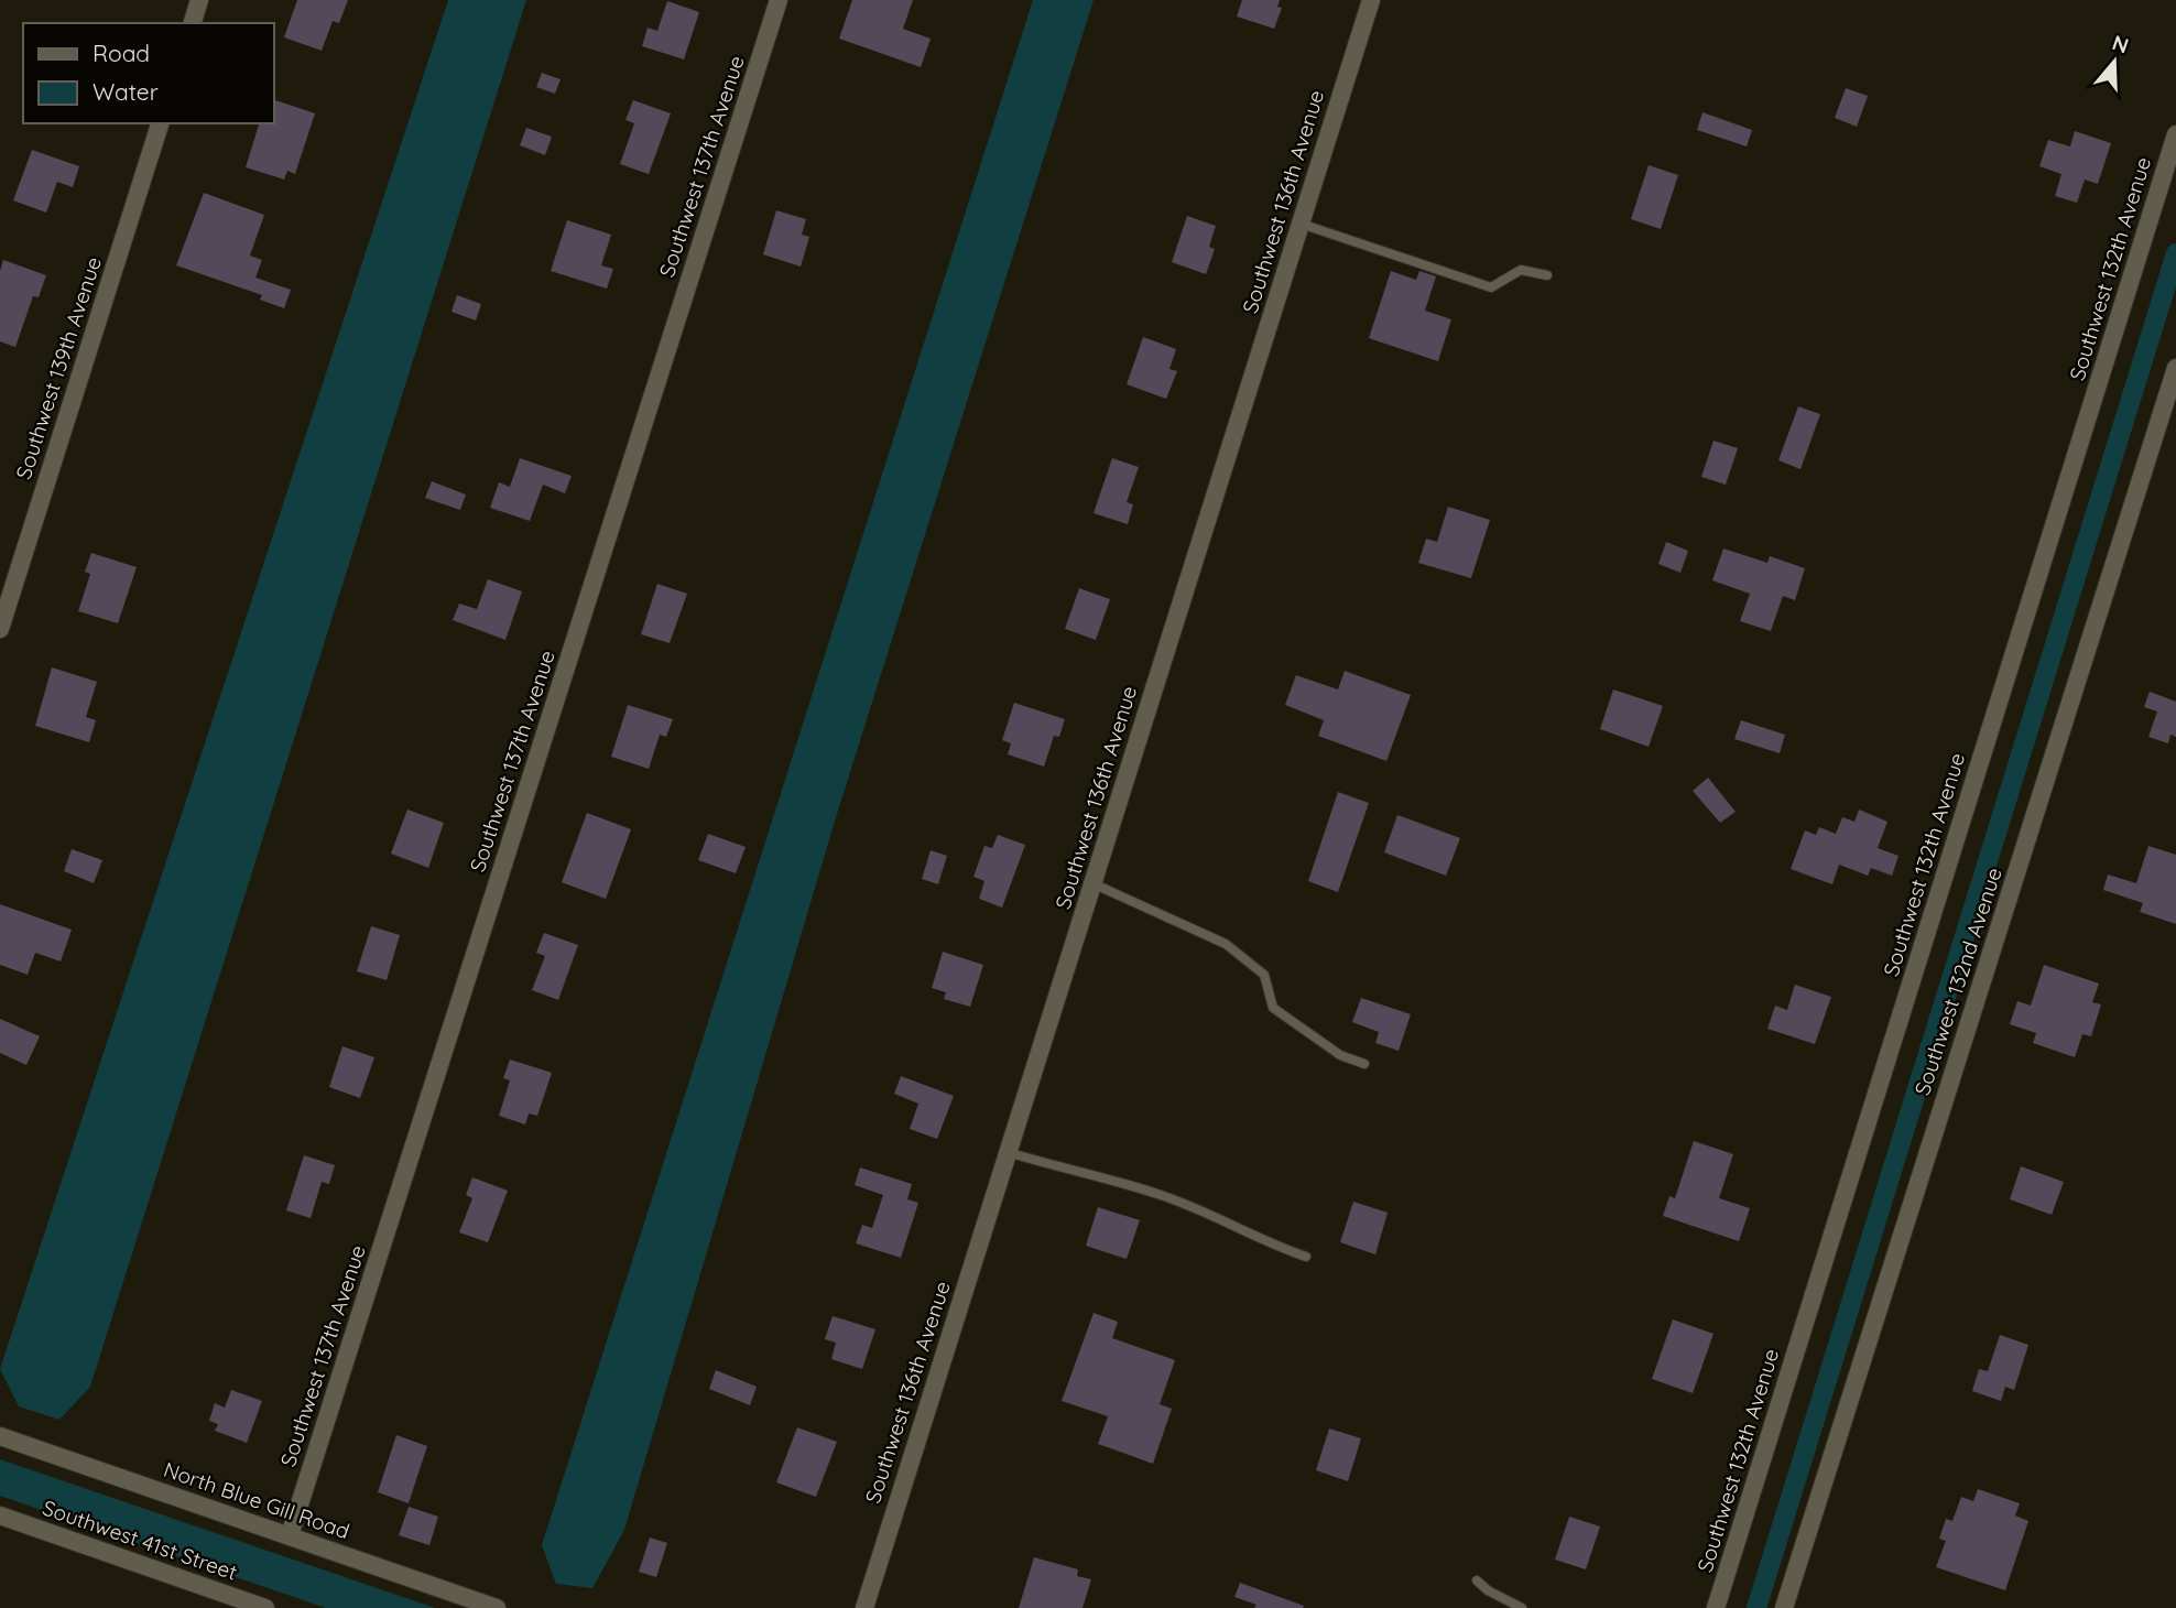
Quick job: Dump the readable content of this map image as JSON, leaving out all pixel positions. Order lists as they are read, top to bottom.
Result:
{
  "streets": {
    "street": [
      "Southwest 137th Avenue",
      "Southwest 136th Avenue",
      "Southwest 132th Avenue",
      "Southwest 139th Avenue",
      "Southwest 132nd Avenue",
      "North Blue Gill Road",
      "Southwest 41st Street"
    ]
  },
  "crossings": [
    ["Southwest 137th Avenue", "North Blue Gill Road"]
  ],
  "legend": ["Road", "Water"],
  "north": "top"
}
